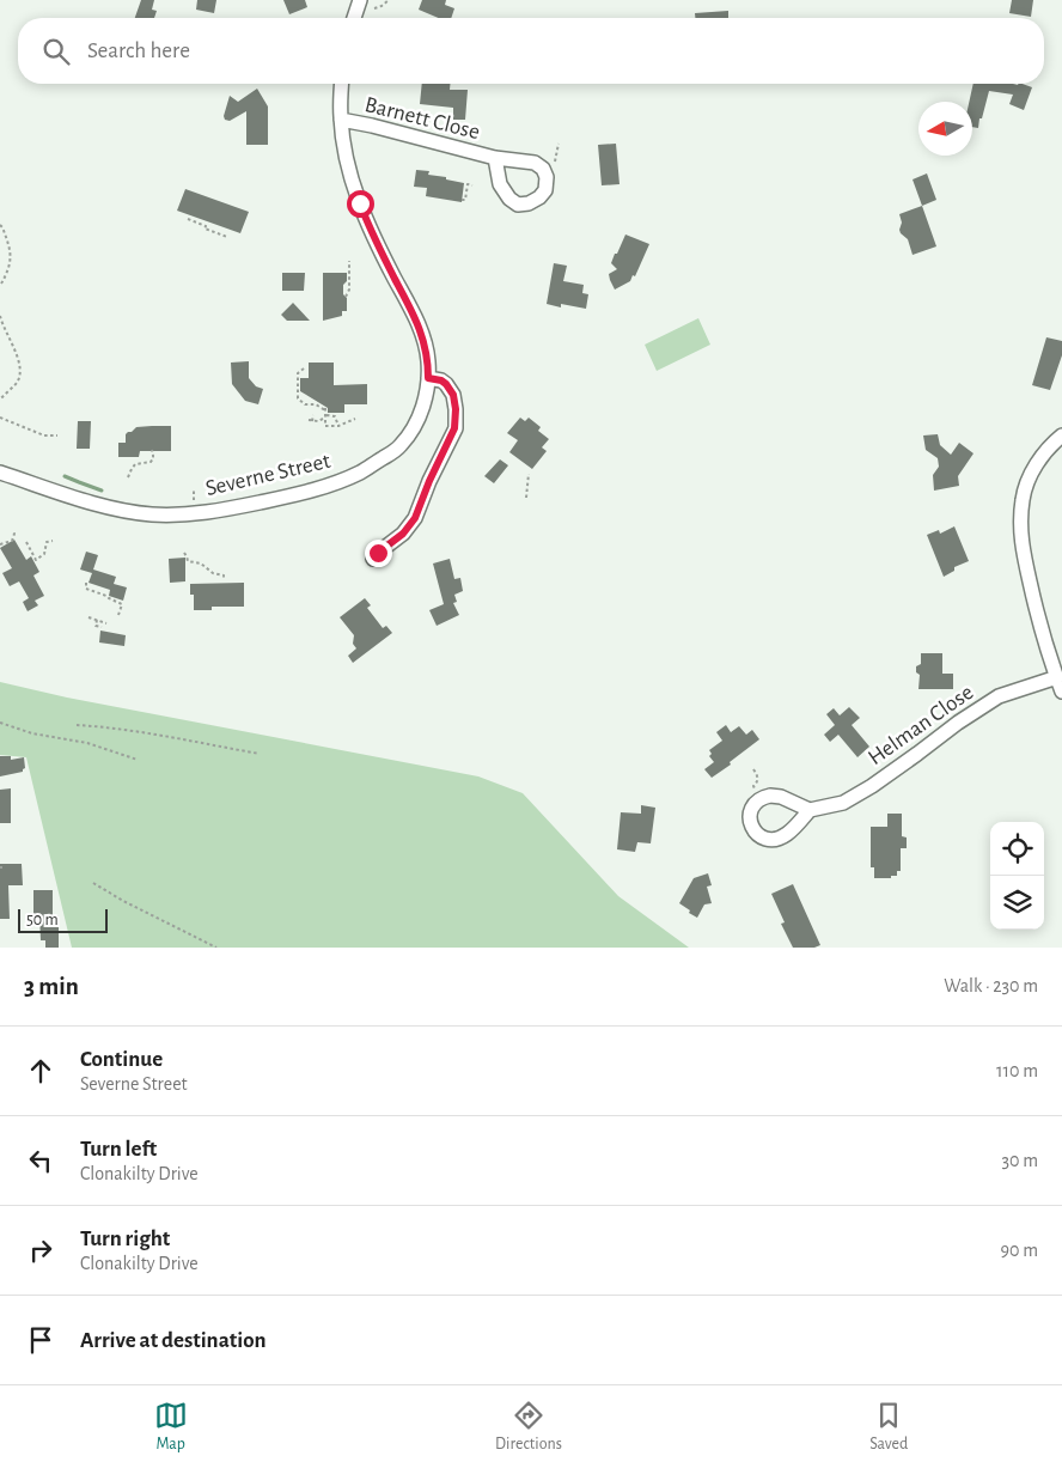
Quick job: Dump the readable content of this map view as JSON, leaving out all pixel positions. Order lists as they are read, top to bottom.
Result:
{
  "streets": {
    "street": ["Barnett Close", "Severne Street", "Helman Close"]
  },
  "crossings": [
    ["Barnett Close", "Severne Street"]
  ],
  "scale_bar": "50 m",
  "north": "left",
  "page": {
    "search": "Search here",
    "scale": "50 m",
    "heading": ["3 min", "Walk · 230 m"],
    "list": [
      ["Continue", "Severne Street", "110 m"],
      ["Turn left", "Clonakilty Drive", "30 m"],
      ["Turn right", "Clonakilty Drive", "90 m"],
      "Arrive at destination"
    ],
    "nav": ["Map", "Directions", "Saved"]
  }
}
